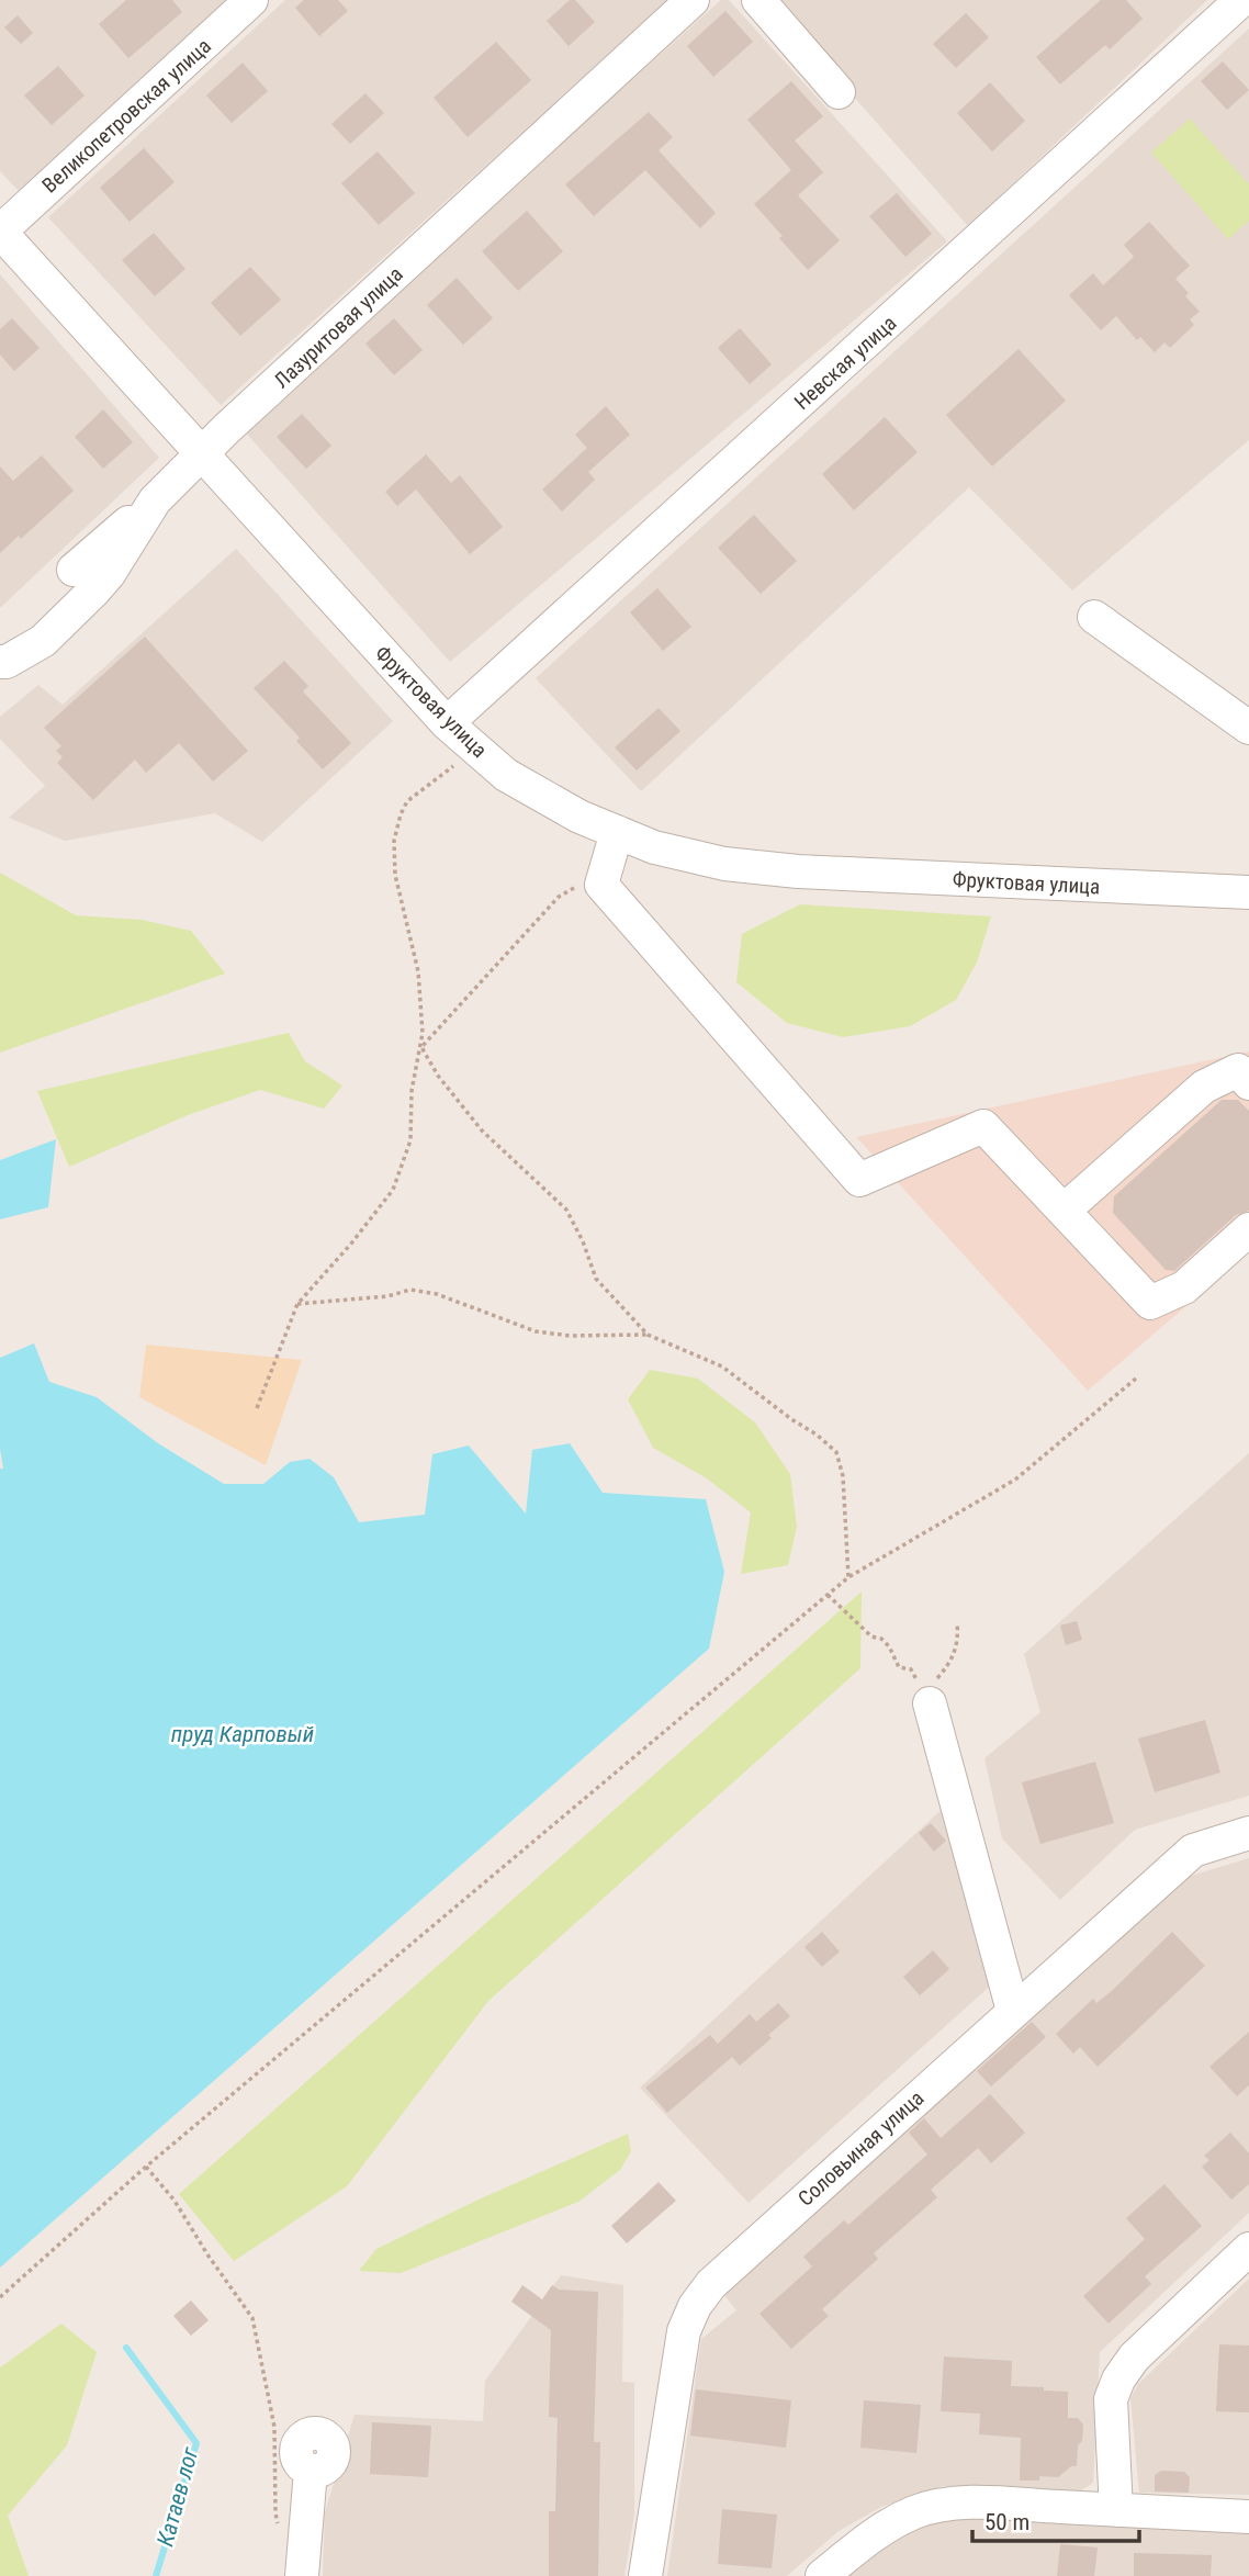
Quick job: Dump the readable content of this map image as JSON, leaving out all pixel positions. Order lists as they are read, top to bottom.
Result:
{
  "streets": {
    "street": [
      "Великопетровская улица",
      "Лазуритовая улица",
      "Невская улица",
      "Фруктовая улица",
      "Соловьиная улица"
    ]
  },
  "crossings": [
    ["Великопетровская улица", "Фруктовая улица"],
    ["Лазуритовая улица", "Фруктовая улица"],
    ["Невская улица", "Фруктовая улица"]
  ],
  "water": ["пруд Карповый", "Катаев лог"],
  "scale_bar": "50 m"
}
